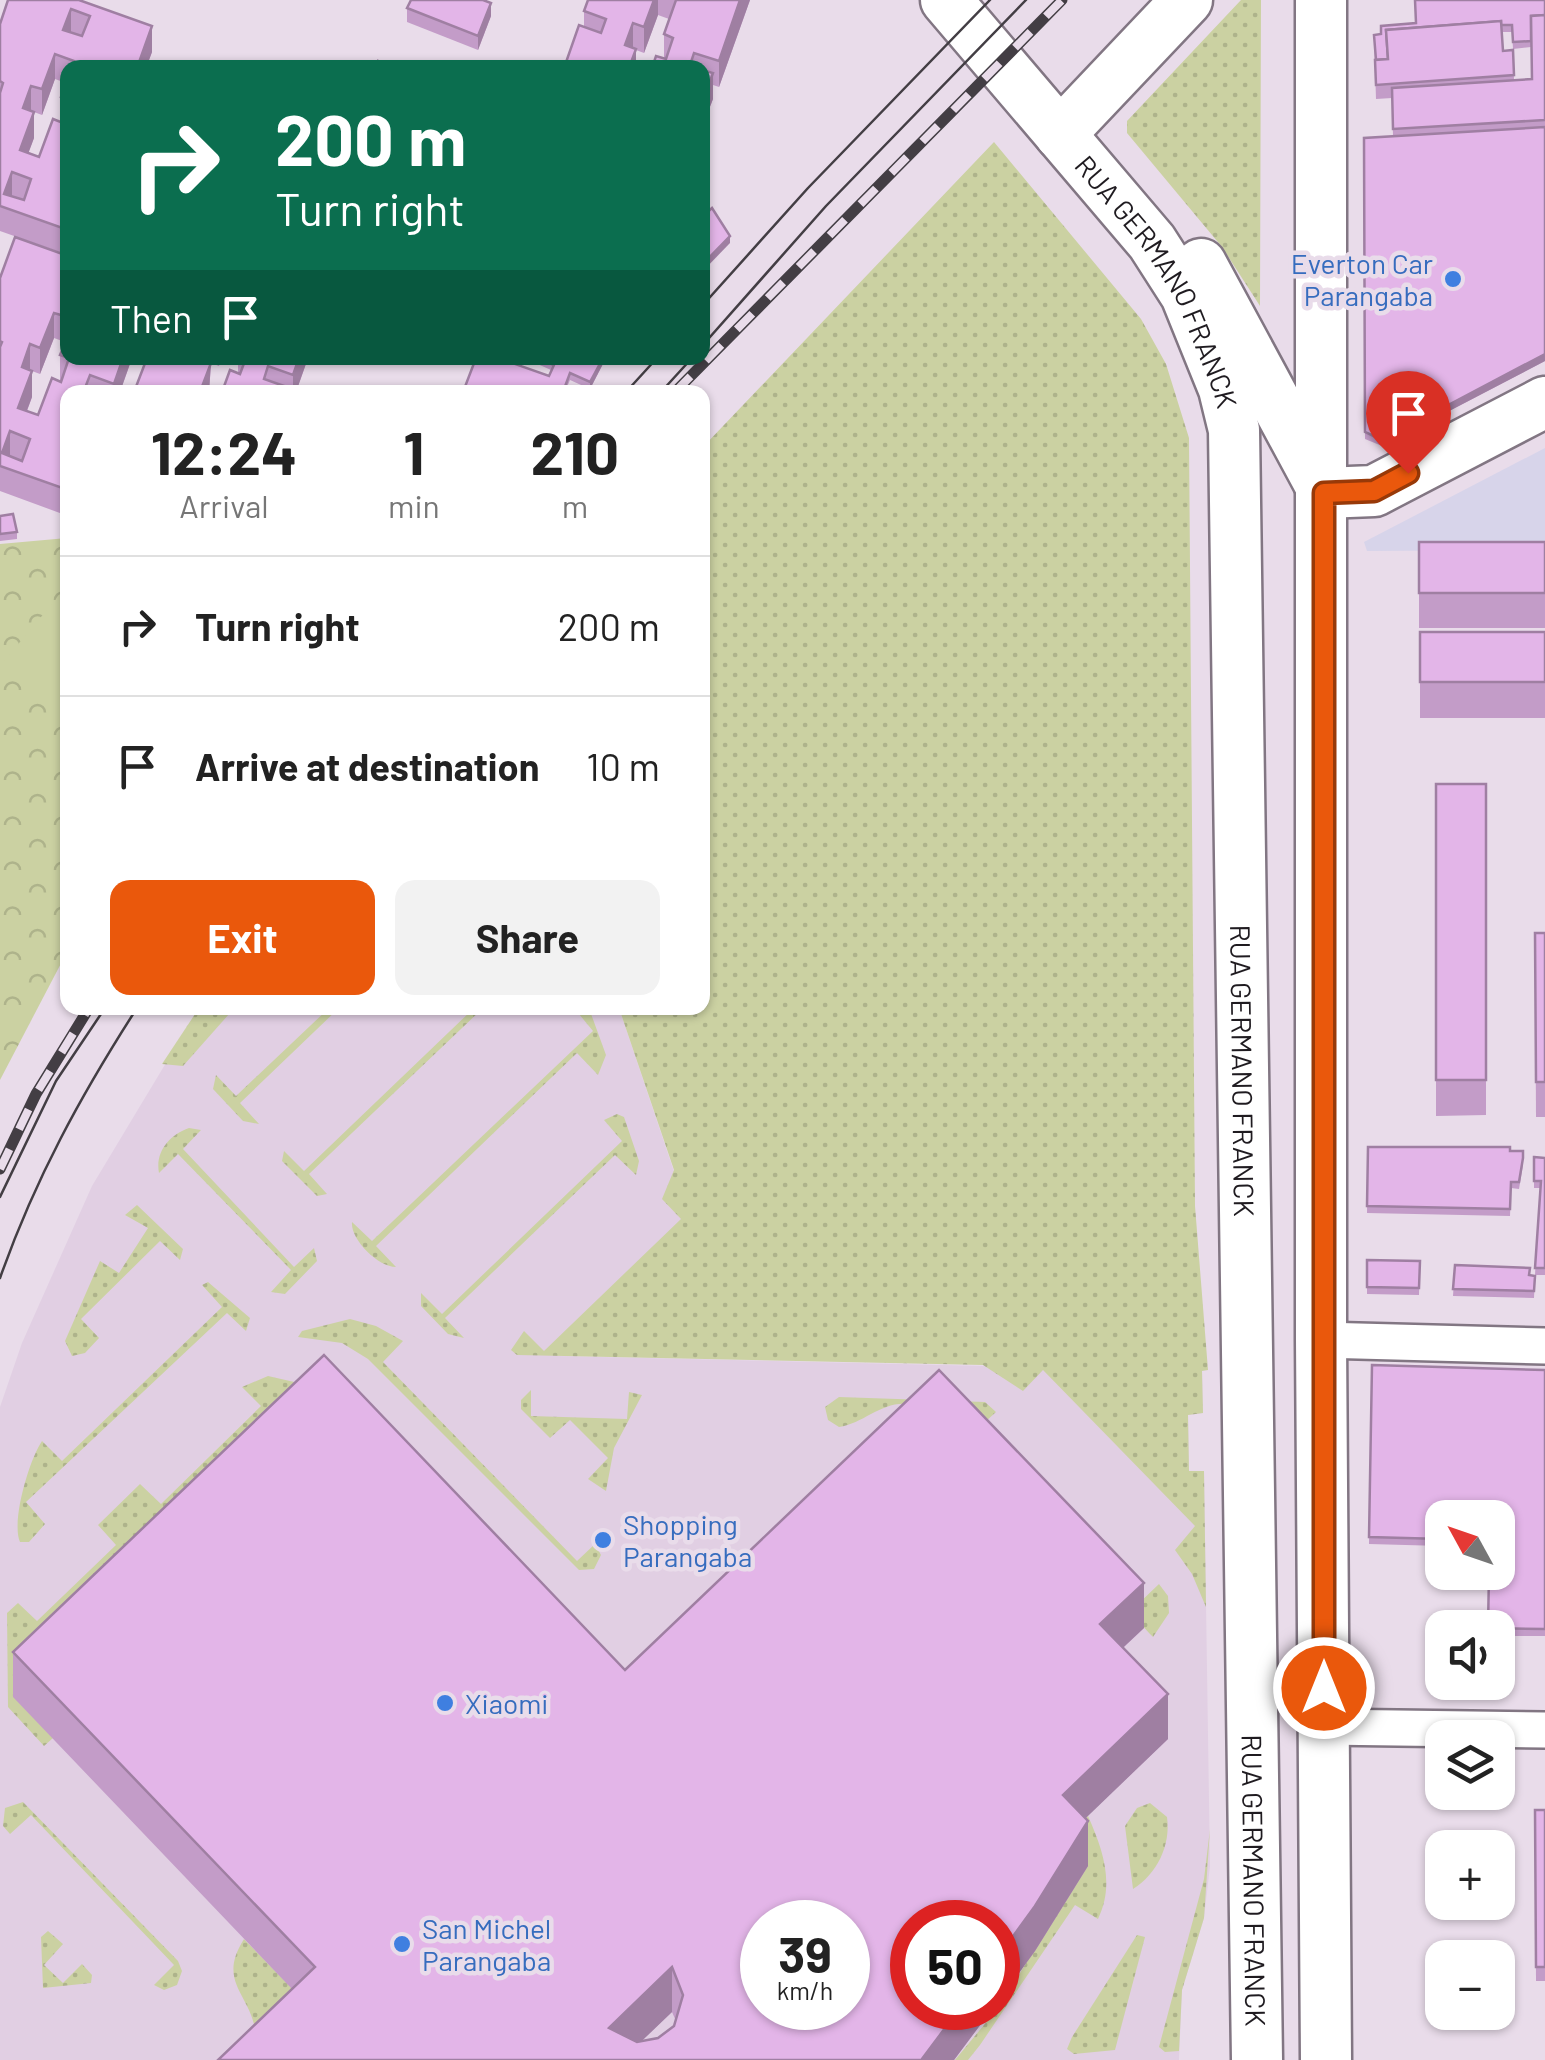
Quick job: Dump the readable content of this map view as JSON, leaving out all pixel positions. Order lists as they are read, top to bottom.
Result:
{
  "streets": {
    "main road": ["RUA GERMANO FRANCK"]
  },
  "places": [
    "Everton Car Parangaba",
    "Shopping Parangaba",
    "Xiaomi",
    "San Michel Parangaba"
  ],
  "north": "top left",
  "page": {
    "turn": ["200 m", "Turn right"],
    "then": "Then",
    "eta": [
      "12:24",
      "Arrival",
      "1",
      "min",
      "210",
      "m"
    ],
    "list": [
      {
        "name": "Turn right",
        "value": "200 m"
      },
      {
        "name": "Arrive at destination",
        "value": "10 m"
      }
    ],
    "buttons": ["Exit", "Share"],
    "map_buttons": ["+", "−"],
    "speed": "39 km/h",
    "limit": "50"
  }
}
